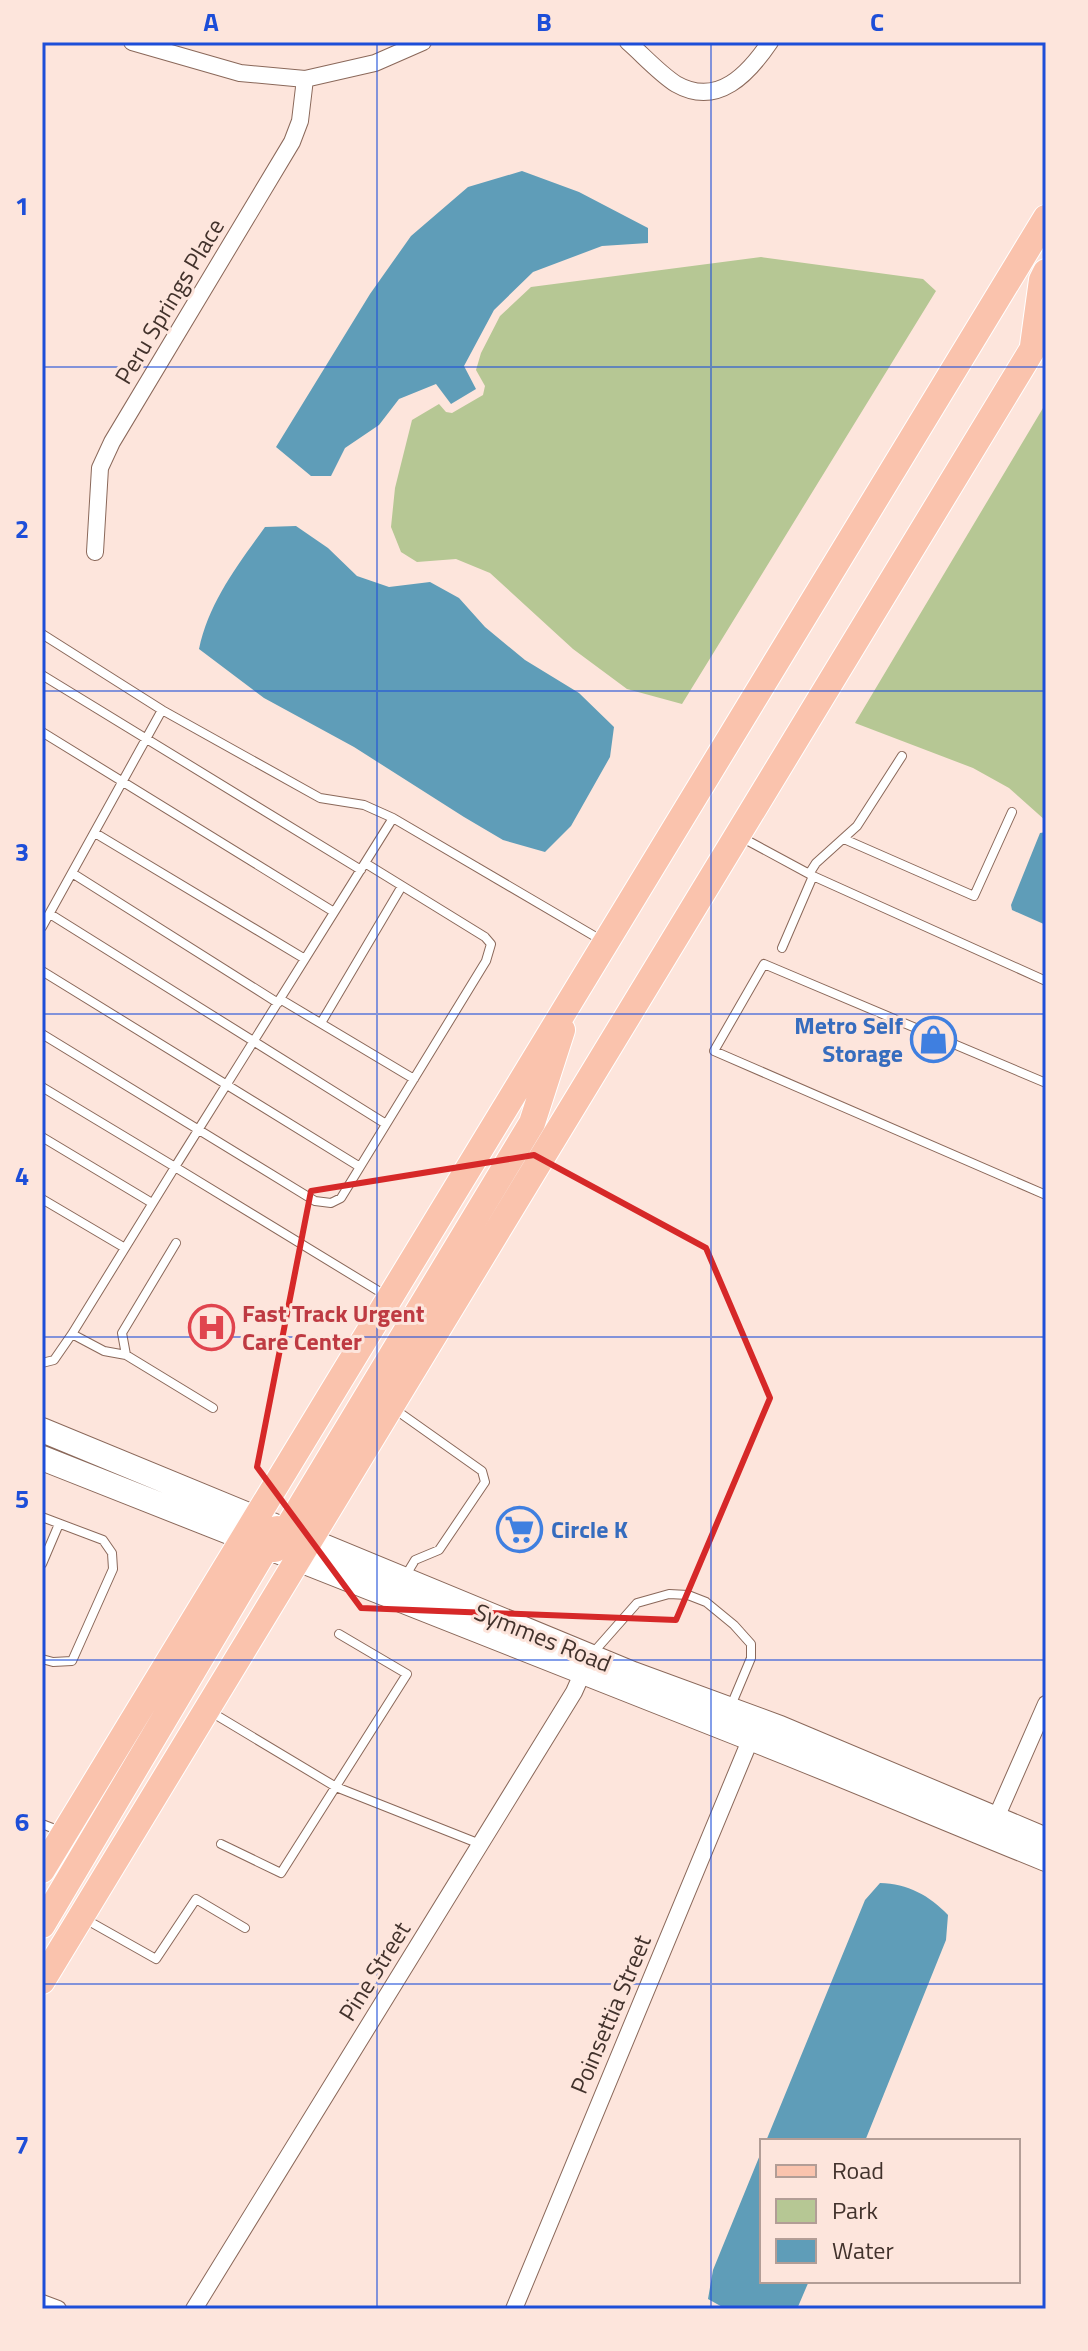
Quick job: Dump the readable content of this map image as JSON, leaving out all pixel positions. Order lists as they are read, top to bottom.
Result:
{
  "streets": {
    "street": [
      "Peru Springs Place",
      "Symmes Road",
      "Pine Street",
      "Poinsettia Street"
    ]
  },
  "crossings": [
    ["Symmes Road", "Pine Street"],
    ["Symmes Road", "Poinsettia Street"]
  ],
  "places": {
    "shop": ["Metro Self Storage"],
    "hospital": ["Fast Track Urgent Care Center"],
    "supermarket": ["Circle K"]
  },
  "legend": ["Road", "Park", "Water"],
  "grid": {
    "columns": ["A", "B", "C"],
    "rows": [
      "1",
      "2",
      "3",
      "4",
      "5",
      "6",
      "7"
    ]
  }
}
